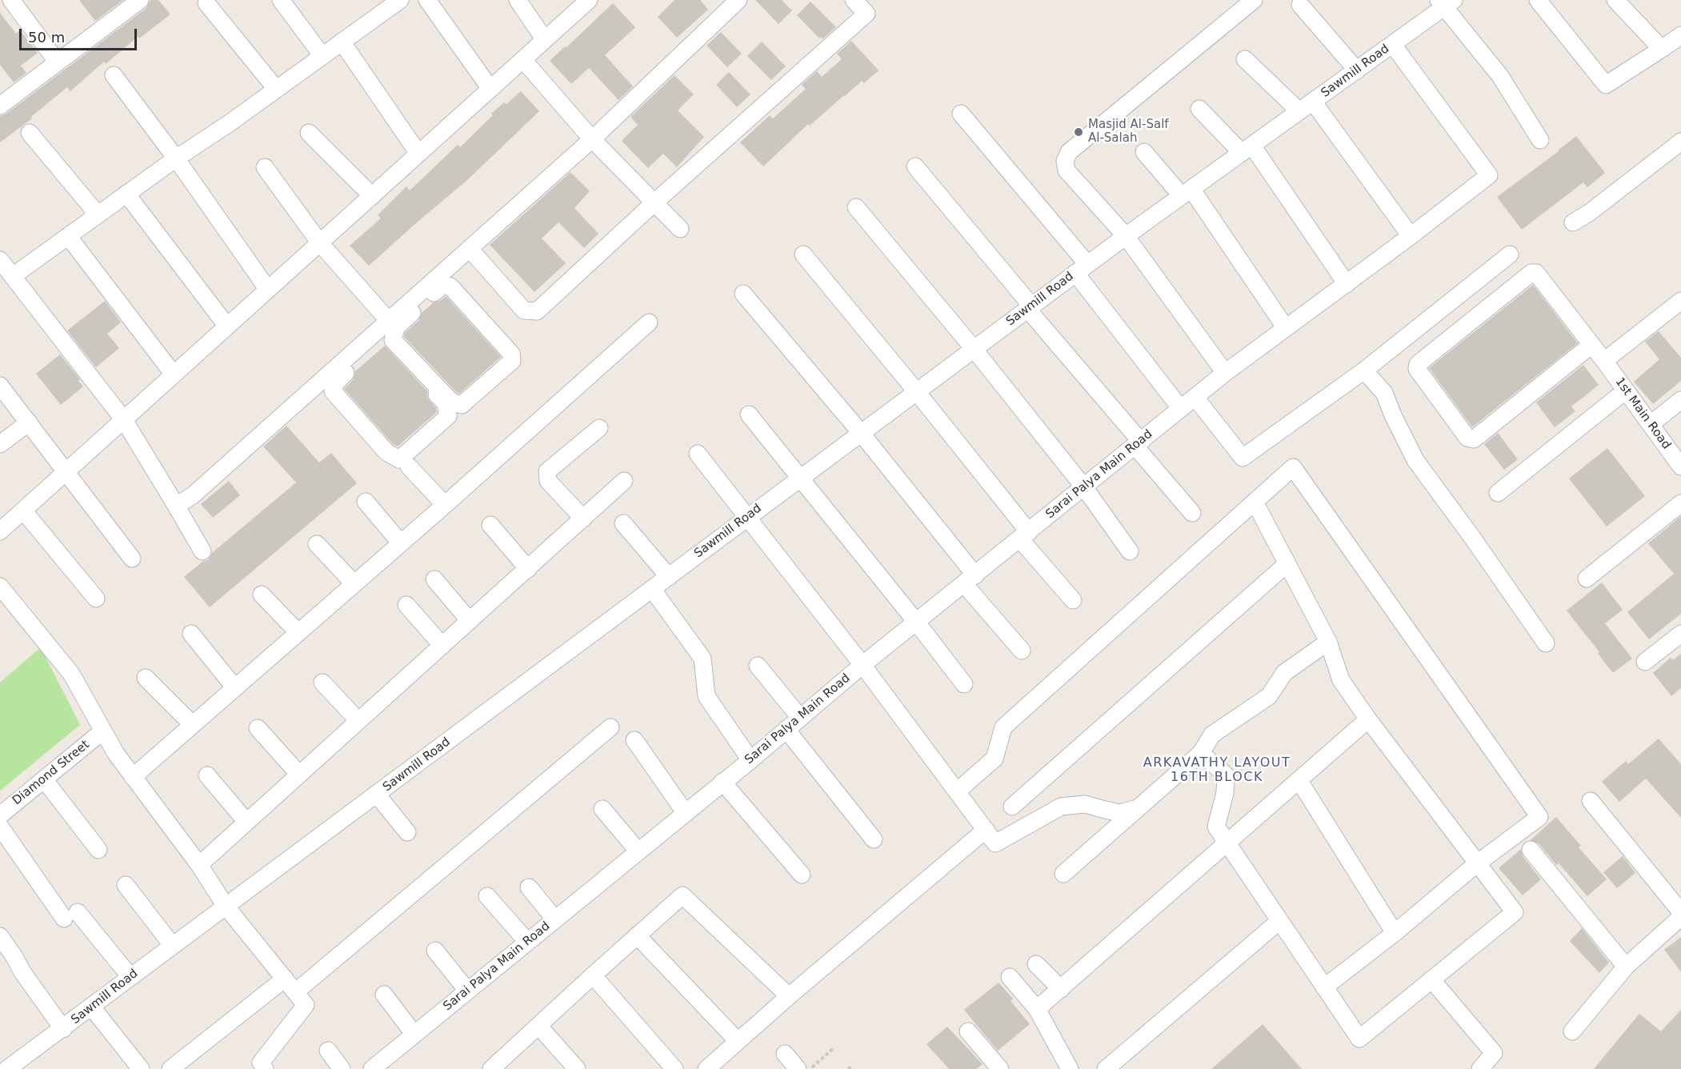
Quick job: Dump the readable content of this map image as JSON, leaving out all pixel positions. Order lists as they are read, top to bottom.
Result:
{
  "streets": {
    "street": [
      "Sawmill Road",
      "1st Main Road",
      "Sarai Palya Main Road",
      "Diamond Street"
    ]
  },
  "crossings": [
    ["Sawmill Road", "Sarai Palya Main Road"]
  ],
  "districts": ["ARKAVATHY LAYOUT 16TH BLOCK"],
  "places": ["Masjid Al-Salf Al-Salah"],
  "scale_bar": "50 m"
}
